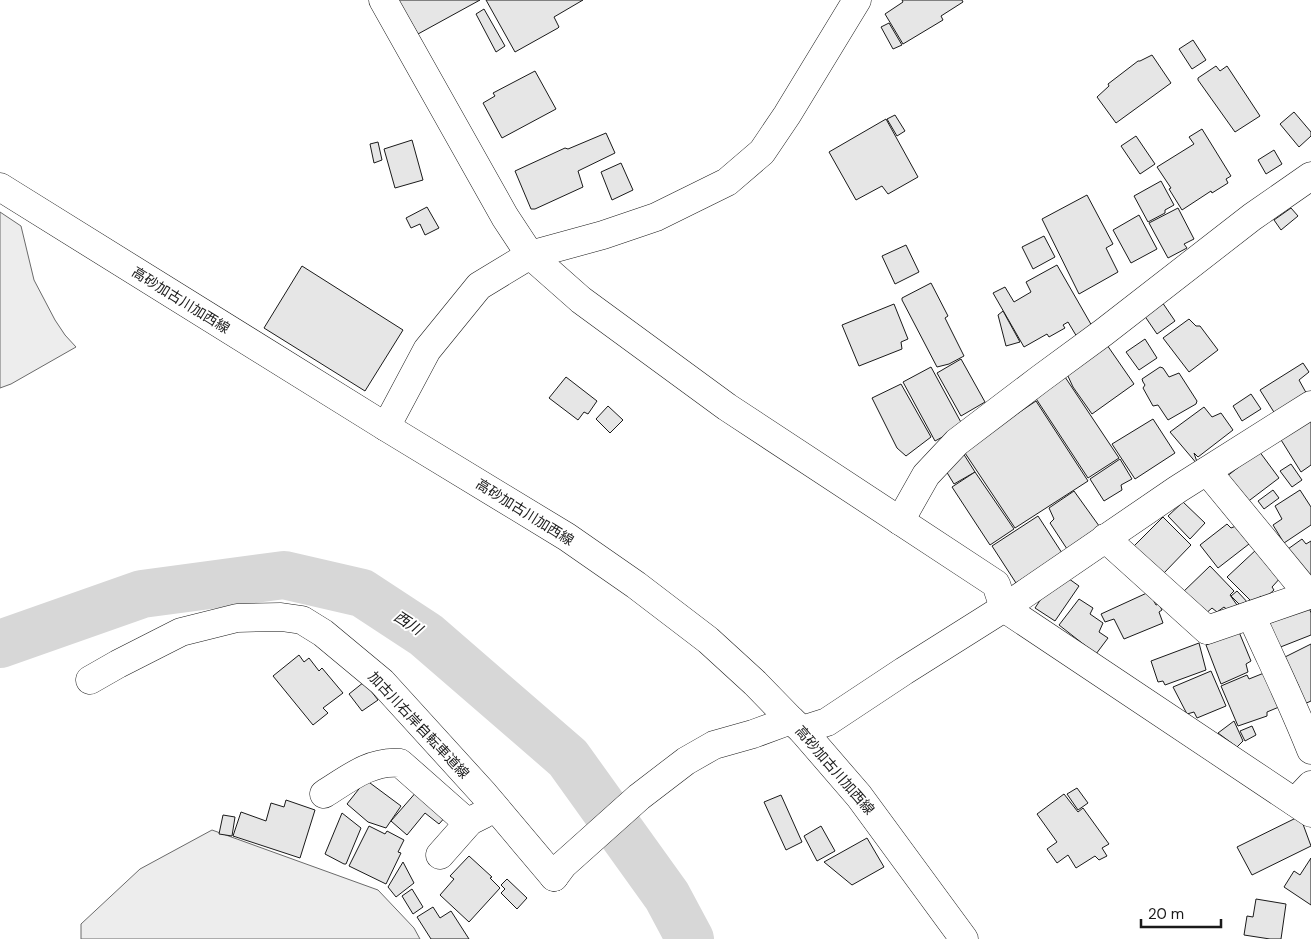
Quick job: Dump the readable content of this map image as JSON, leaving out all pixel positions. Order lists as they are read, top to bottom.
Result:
{
  "streets": {
    "street": ["高砂加古川加西線", "加古川右岸自転車道線"]
  },
  "crossings": [
    ["高砂加古川加西線", "加古川右岸自転車道線"]
  ],
  "water": ["西川"],
  "scale_bar": "20 m"
}
